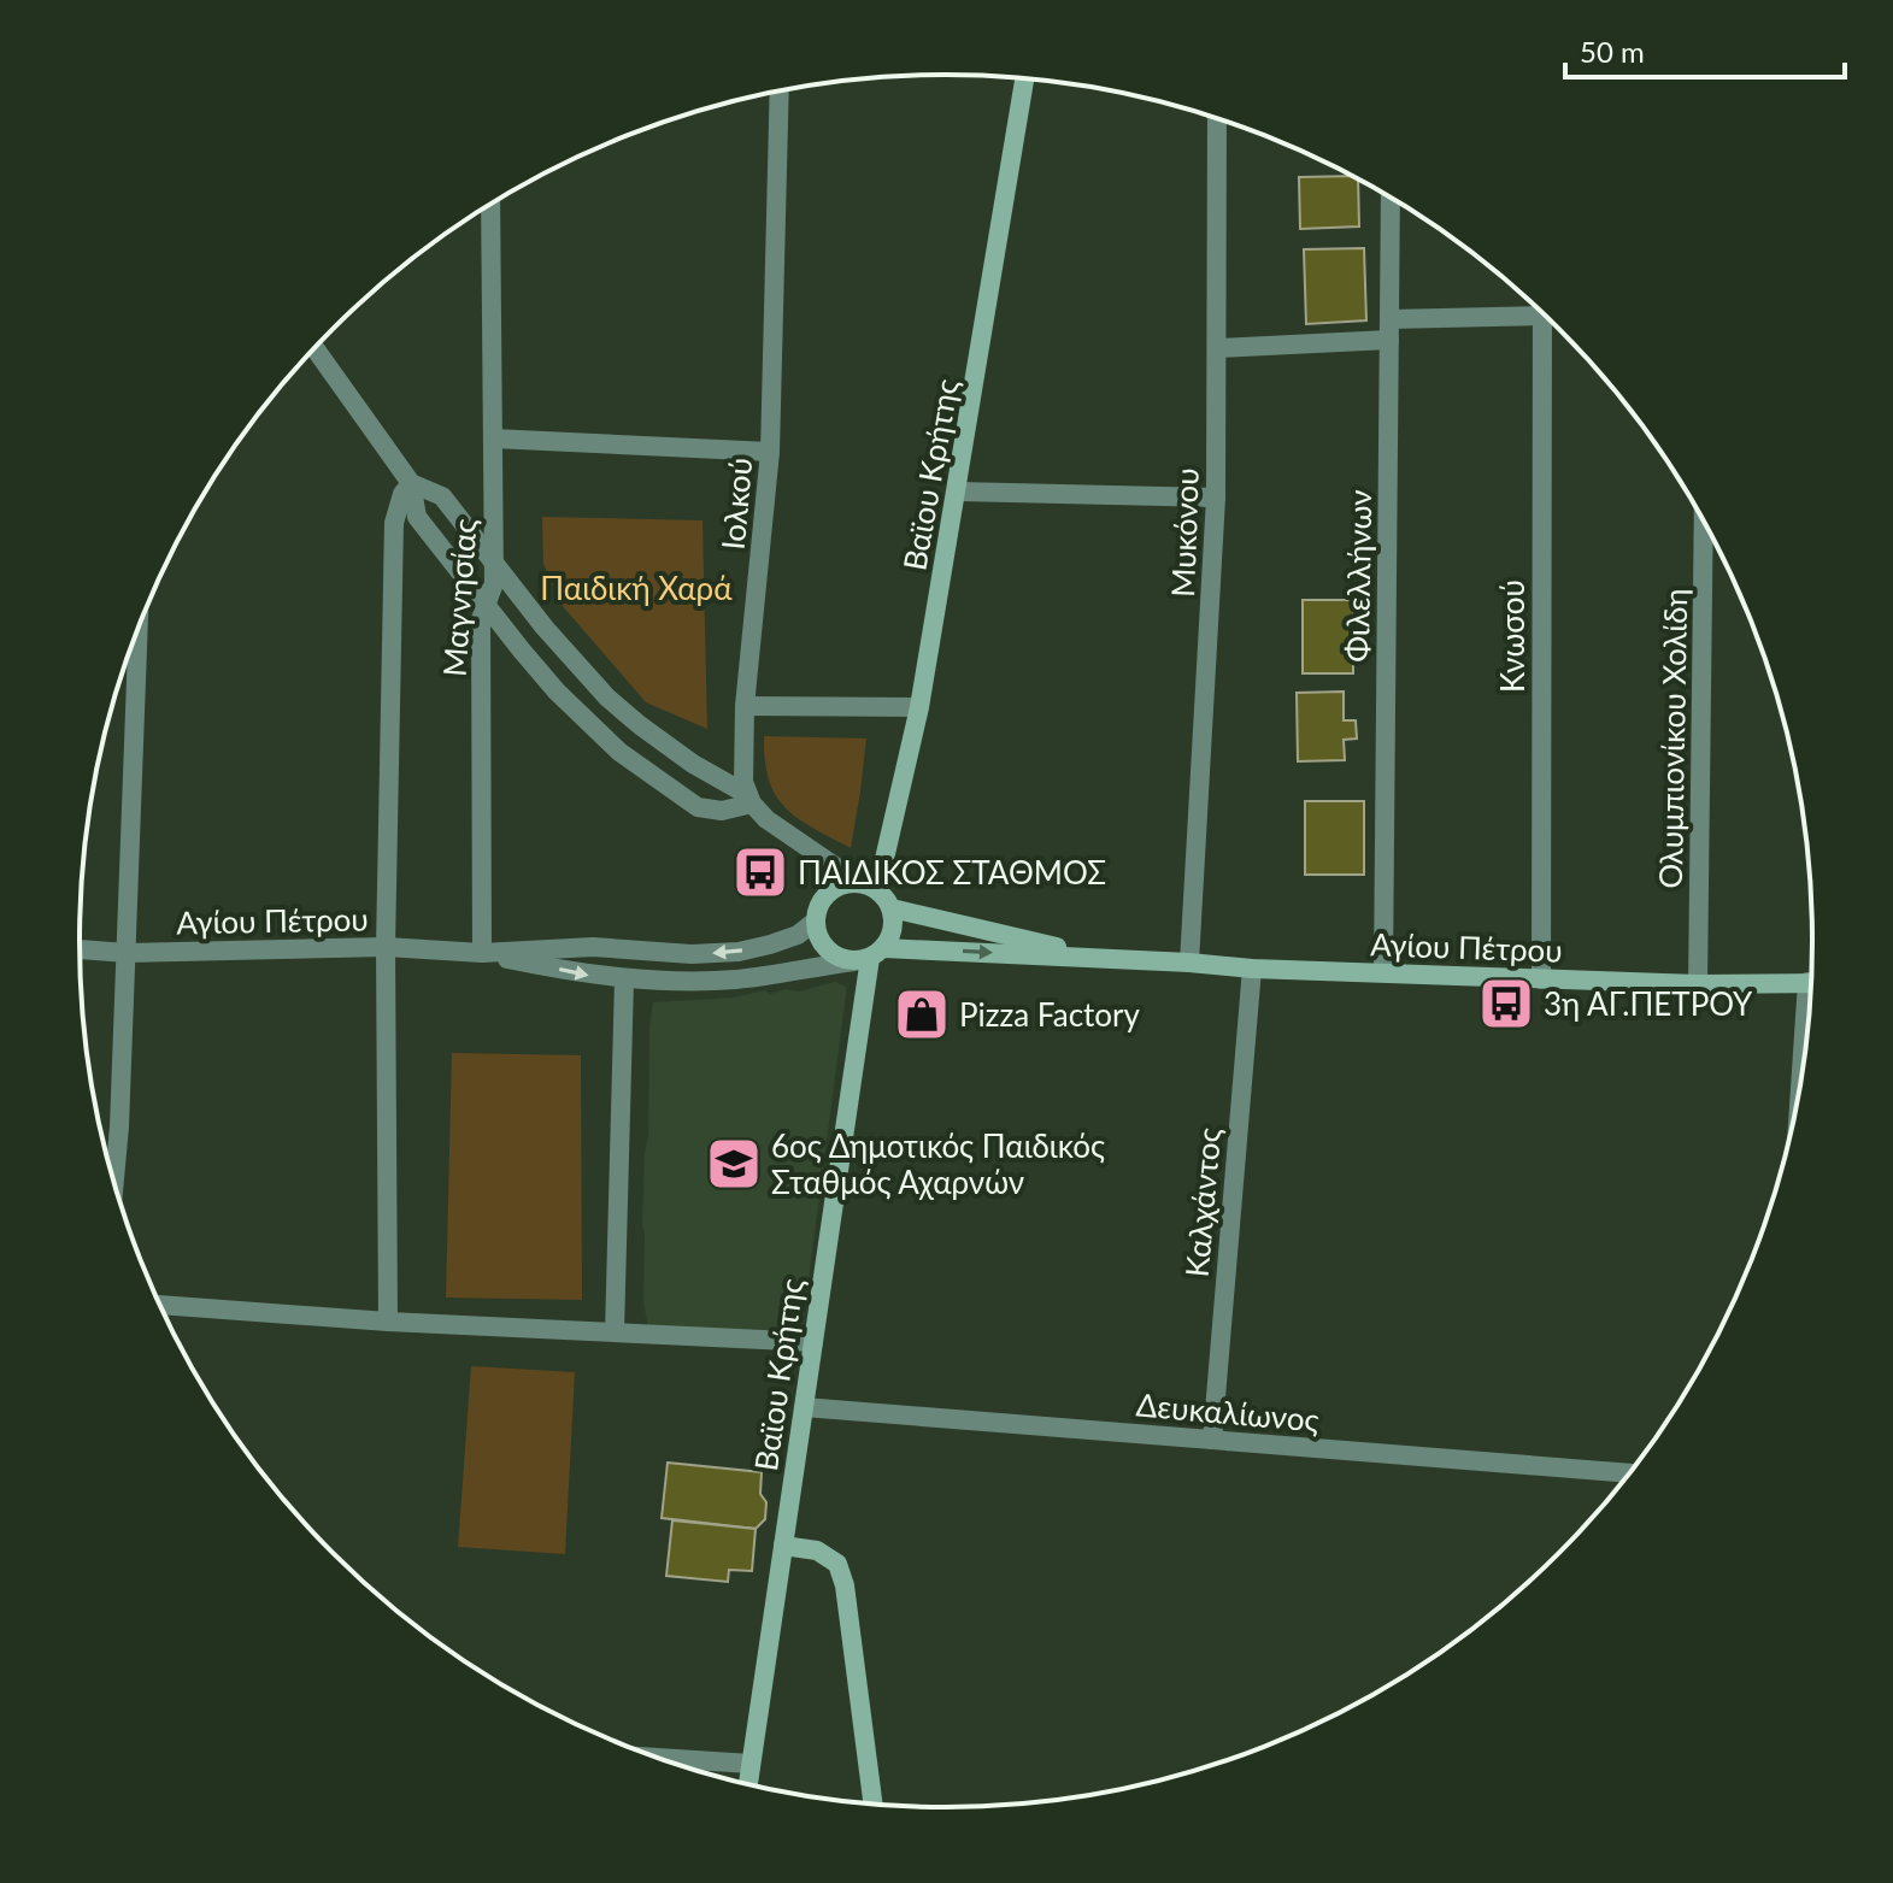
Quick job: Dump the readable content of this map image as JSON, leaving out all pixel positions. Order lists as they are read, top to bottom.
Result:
{
  "streets": {
    "street": [
      "Βαϊου Κρήτης",
      "Ιολκού",
      "Μυκόνου",
      "Φιλελλήνων",
      "Μαγνησίας",
      "Κνωσού",
      "Ολυμπιονίκου Χολίδη",
      "Αγίου Πέτρου",
      "Καλχάντος",
      "Δευκαλίωνος"
    ]
  },
  "crossings": [
    ["Βαϊου Κρήτης", "Αγίου Πέτρου"],
    ["Βαϊου Κρήτης", "Δευκαλίωνος"],
    ["Μυκόνου", "Αγίου Πέτρου"],
    ["Φιλελλήνων", "Αγίου Πέτρου"],
    ["Μαγνησίας", "Αγίου Πέτρου"],
    ["Κνωσού", "Αγίου Πέτρου"],
    ["Ολυμπιονίκου Χολίδη", "Αγίου Πέτρου"],
    ["Αγίου Πέτρου", "Καλχάντος"],
    ["Καλχάντος", "Δευκαλίωνος"]
  ],
  "parks": ["Παιδική Χαρά"],
  "places": {
    "bus stop": ["ΠΑΙΔΙΚΟΣ ΣΤΑΘΜΟΣ", "3η ΑΓ.ΠΕΤΡΟΥ"],
    "shop": ["Pizza Factory"],
    "school or university": ["6ος Δημοτικός Παιδικός Σταθμός Αχαρνών"]
  },
  "scale_bar": "50 m"
}
